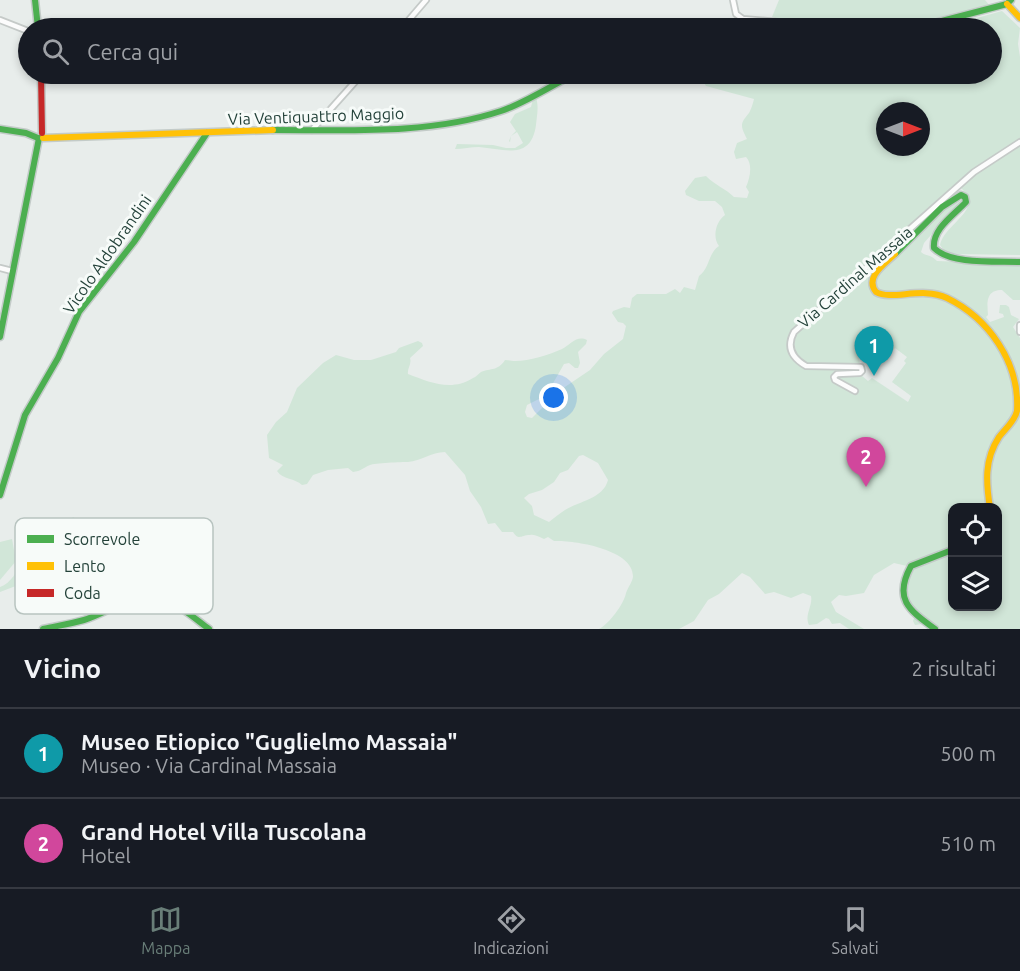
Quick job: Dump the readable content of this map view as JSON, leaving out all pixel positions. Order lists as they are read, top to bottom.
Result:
{
  "streets": {
    "street": ["Via Ventiquattro Maggio", "Vicolo Aldobrandini", "Via Cardinal Massaia"]
  },
  "crossings": [
    ["Via Ventiquattro Maggio", "Vicolo Aldobrandini"]
  ],
  "legend": ["Scorrevole", "Lento", "Coda"],
  "north": "right",
  "page": {
    "search": "Cerca qui",
    "pins": ["1", "2"],
    "heading": ["Vicino", "2 risultati"],
    "list": [
      {
        "mark": "1",
        "name": "Museo Etiopico \"Guglielmo Massaia\"",
        "note": "Museo · Via Cardinal Massaia",
        "value": "500 m"
      },
      {
        "mark": "2",
        "name": "Grand Hotel Villa Tuscolana",
        "note": "Hotel",
        "value": "510 m"
      }
    ],
    "nav": ["Mappa", "Indicazioni", "Salvati"]
  }
}
